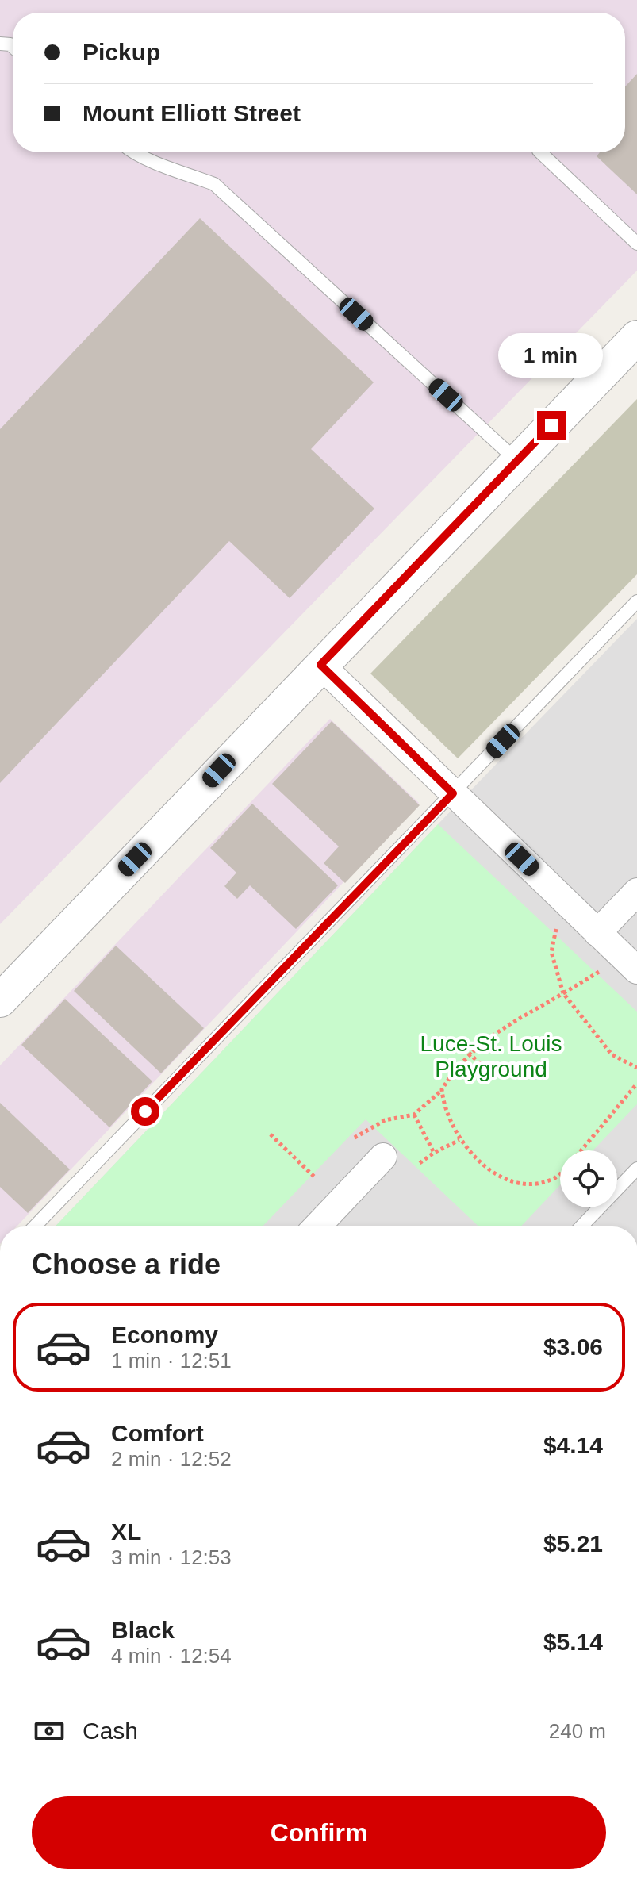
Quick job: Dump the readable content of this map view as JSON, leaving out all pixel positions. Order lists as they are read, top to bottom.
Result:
{
  "parks": ["Luce-St. Louis Playground"],
  "page": {
    "banner": ["Pickup", "Mount Elliott Street"],
    "bubble": "1 min",
    "heading": "Choose a ride",
    "list": [
      {
        "name": "Economy",
        "note": "1 min · 12:51",
        "value": "$3.06"
      },
      {
        "name": "Comfort",
        "note": "2 min · 12:52",
        "value": "$4.14"
      },
      {
        "name": "XL",
        "note": "3 min · 12:53",
        "value": "$5.21"
      },
      {
        "name": "Black",
        "note": "4 min · 12:54",
        "value": "$5.14"
      }
    ],
    "pay": ["Cash", "240 m"],
    "buttons": "Confirm"
  }
}
